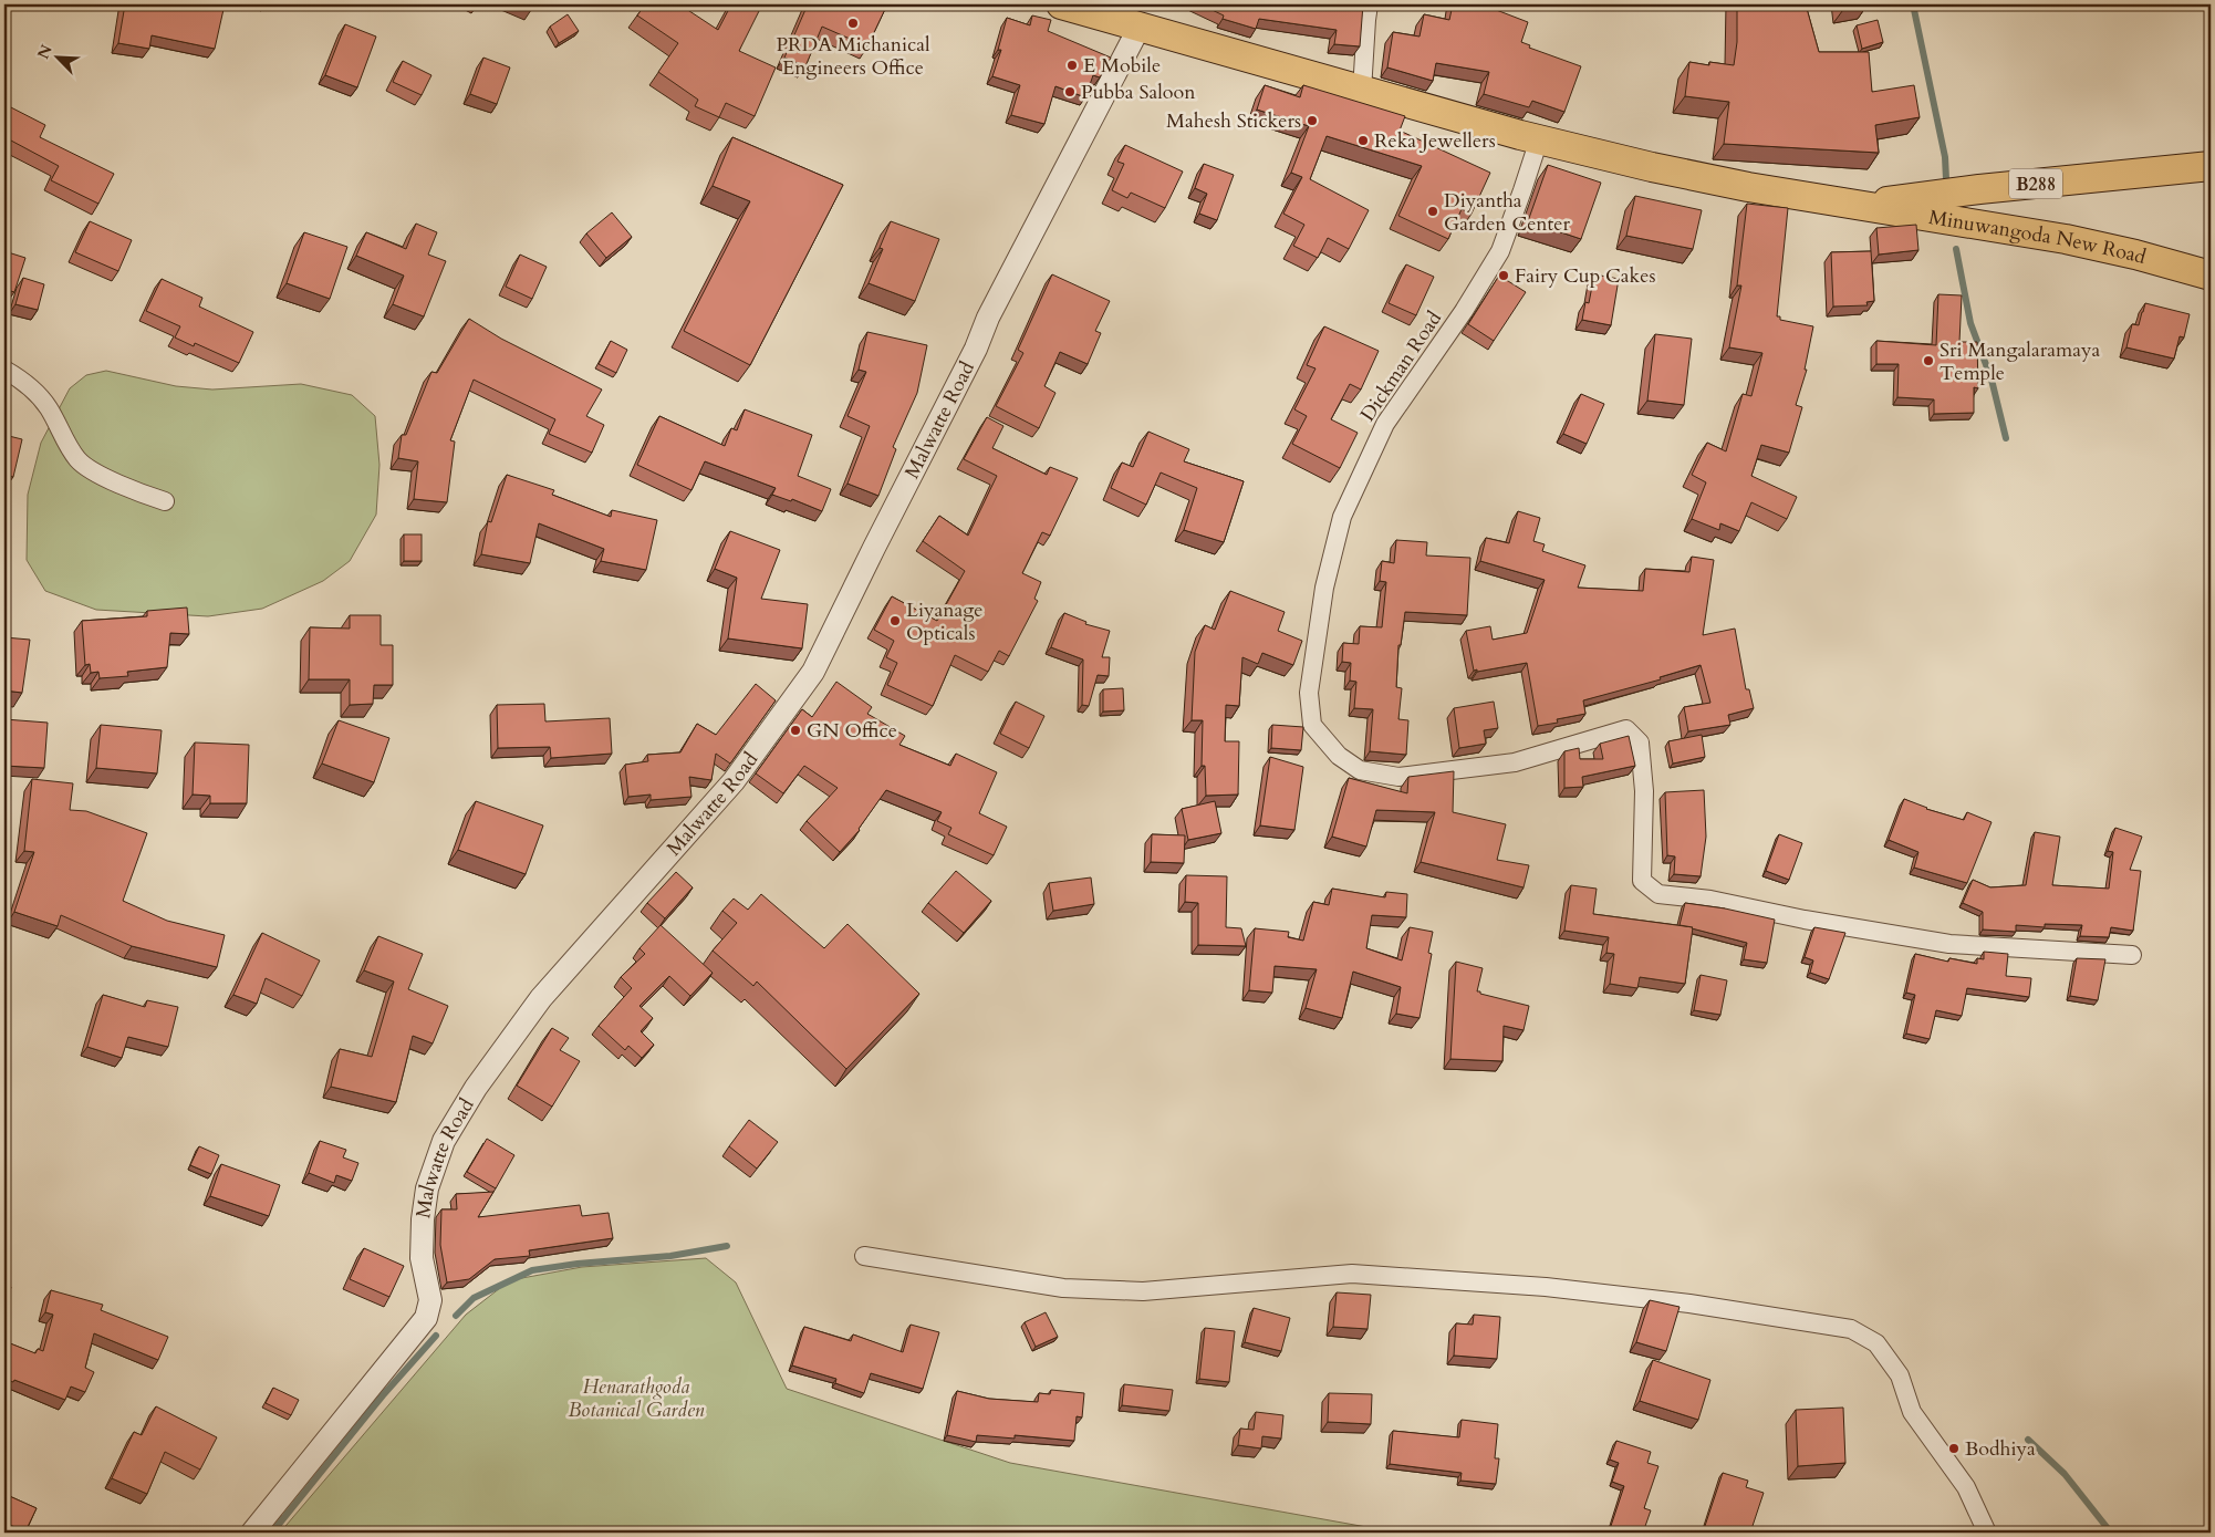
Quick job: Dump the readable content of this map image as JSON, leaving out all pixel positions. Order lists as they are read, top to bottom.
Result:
{
  "streets": {
    "main road": ["B288", "Minuwangoda New Road"],
    "street": ["Dickman Road", "Malwatte Road"]
  },
  "crossings": [
    ["B288", "Minuwangoda New Road"],
    ["B288", "Dickman Road"],
    ["B288", "Malwatte Road"]
  ],
  "parks": ["Henarathgoda Botanical Garden"],
  "places": [
    "PRDA Michanical Engineers Office",
    "E Mobile",
    "Pubba Saloon",
    "Mahesh Stickers",
    "Reka Jewellers",
    "Diyantha Garden Center",
    "Fairy Cup Cakes",
    "Sri Mangalaramaya Temple",
    "Liyanage Opticals",
    "GN Office",
    "Bodhiya"
  ],
  "north": "top left"
}
